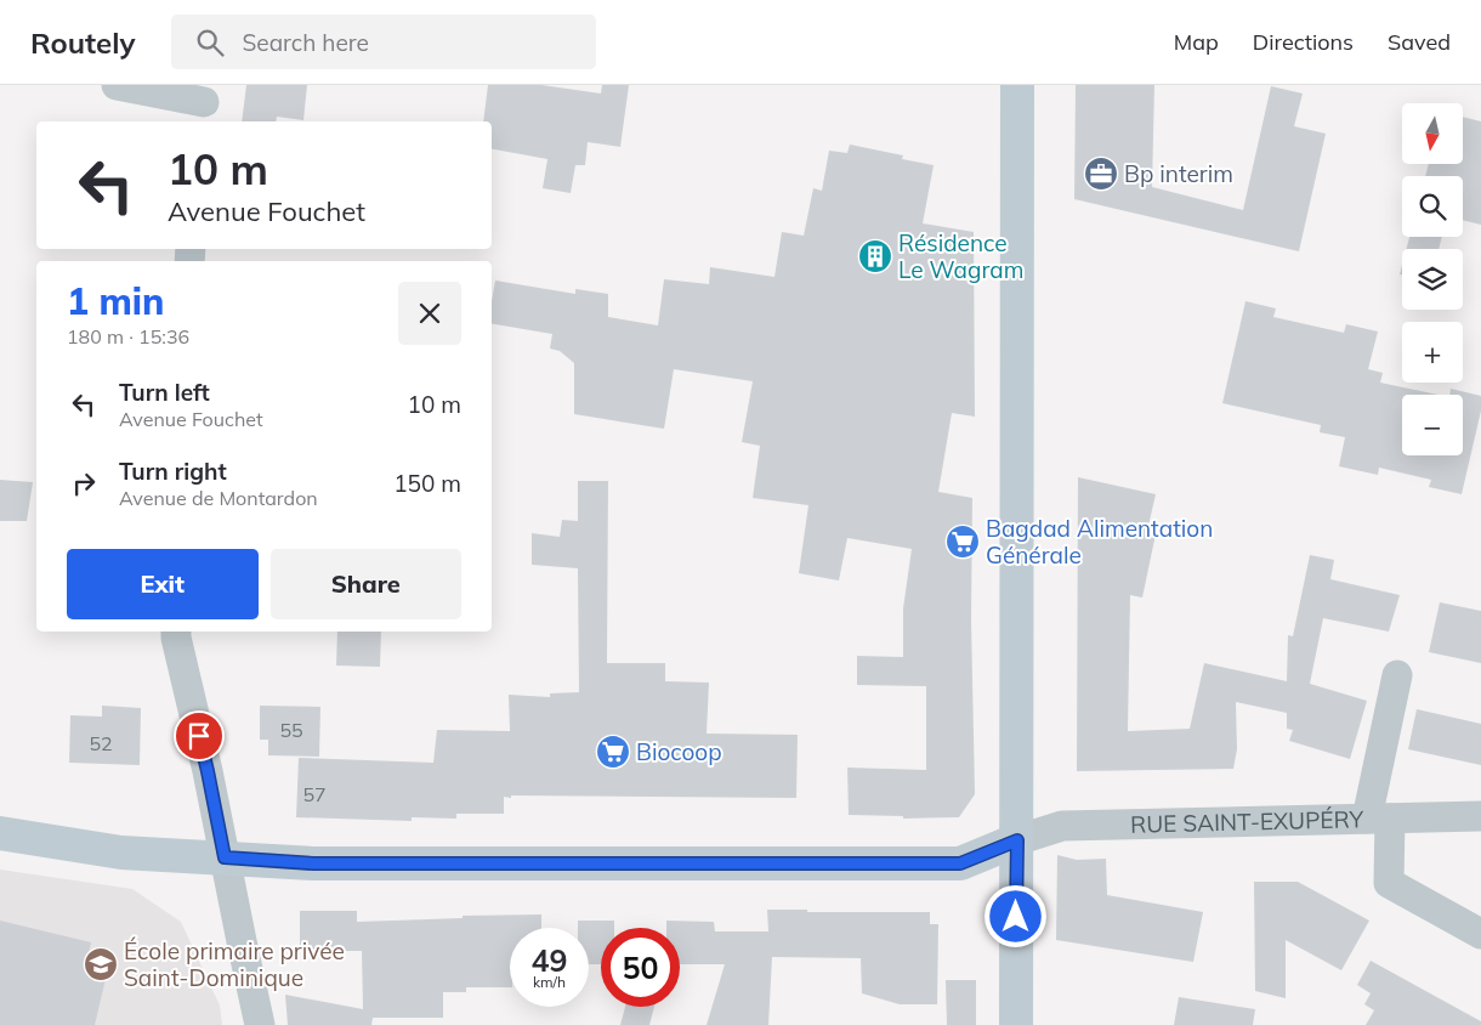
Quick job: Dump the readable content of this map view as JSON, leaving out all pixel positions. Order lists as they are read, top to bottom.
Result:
{
  "streets": {
    "street": ["RUE SAINT-EXUPÉRY"]
  },
  "places": {
    "office": ["Bp interim"],
    "building": ["Résidence Le Wagram"],
    "supermarket": ["Bagdad Alimentation Générale", "Biocoop"],
    "school or university": ["École primaire privée Saint-Dominique"]
  },
  "house_numbers": ["55", "52", "57"],
  "north": "bottom",
  "page": {
    "header": "Routely",
    "search": "Search here",
    "nav": ["Map", "Directions", "Saved"],
    "map_buttons": ["+", "−"],
    "turn": ["10 m", "Avenue Fouchet"],
    "heading": ["1 min", "180 m · 15:36"],
    "list": [
      {
        "name": "Turn left",
        "note": "Avenue Fouchet",
        "value": "10 m"
      },
      {
        "name": "Turn right",
        "note": "Avenue de Montardon",
        "value": "150 m"
      }
    ],
    "buttons": ["Exit", "Share"],
    "speed": "49 km/h",
    "limit": "50"
  }
}
